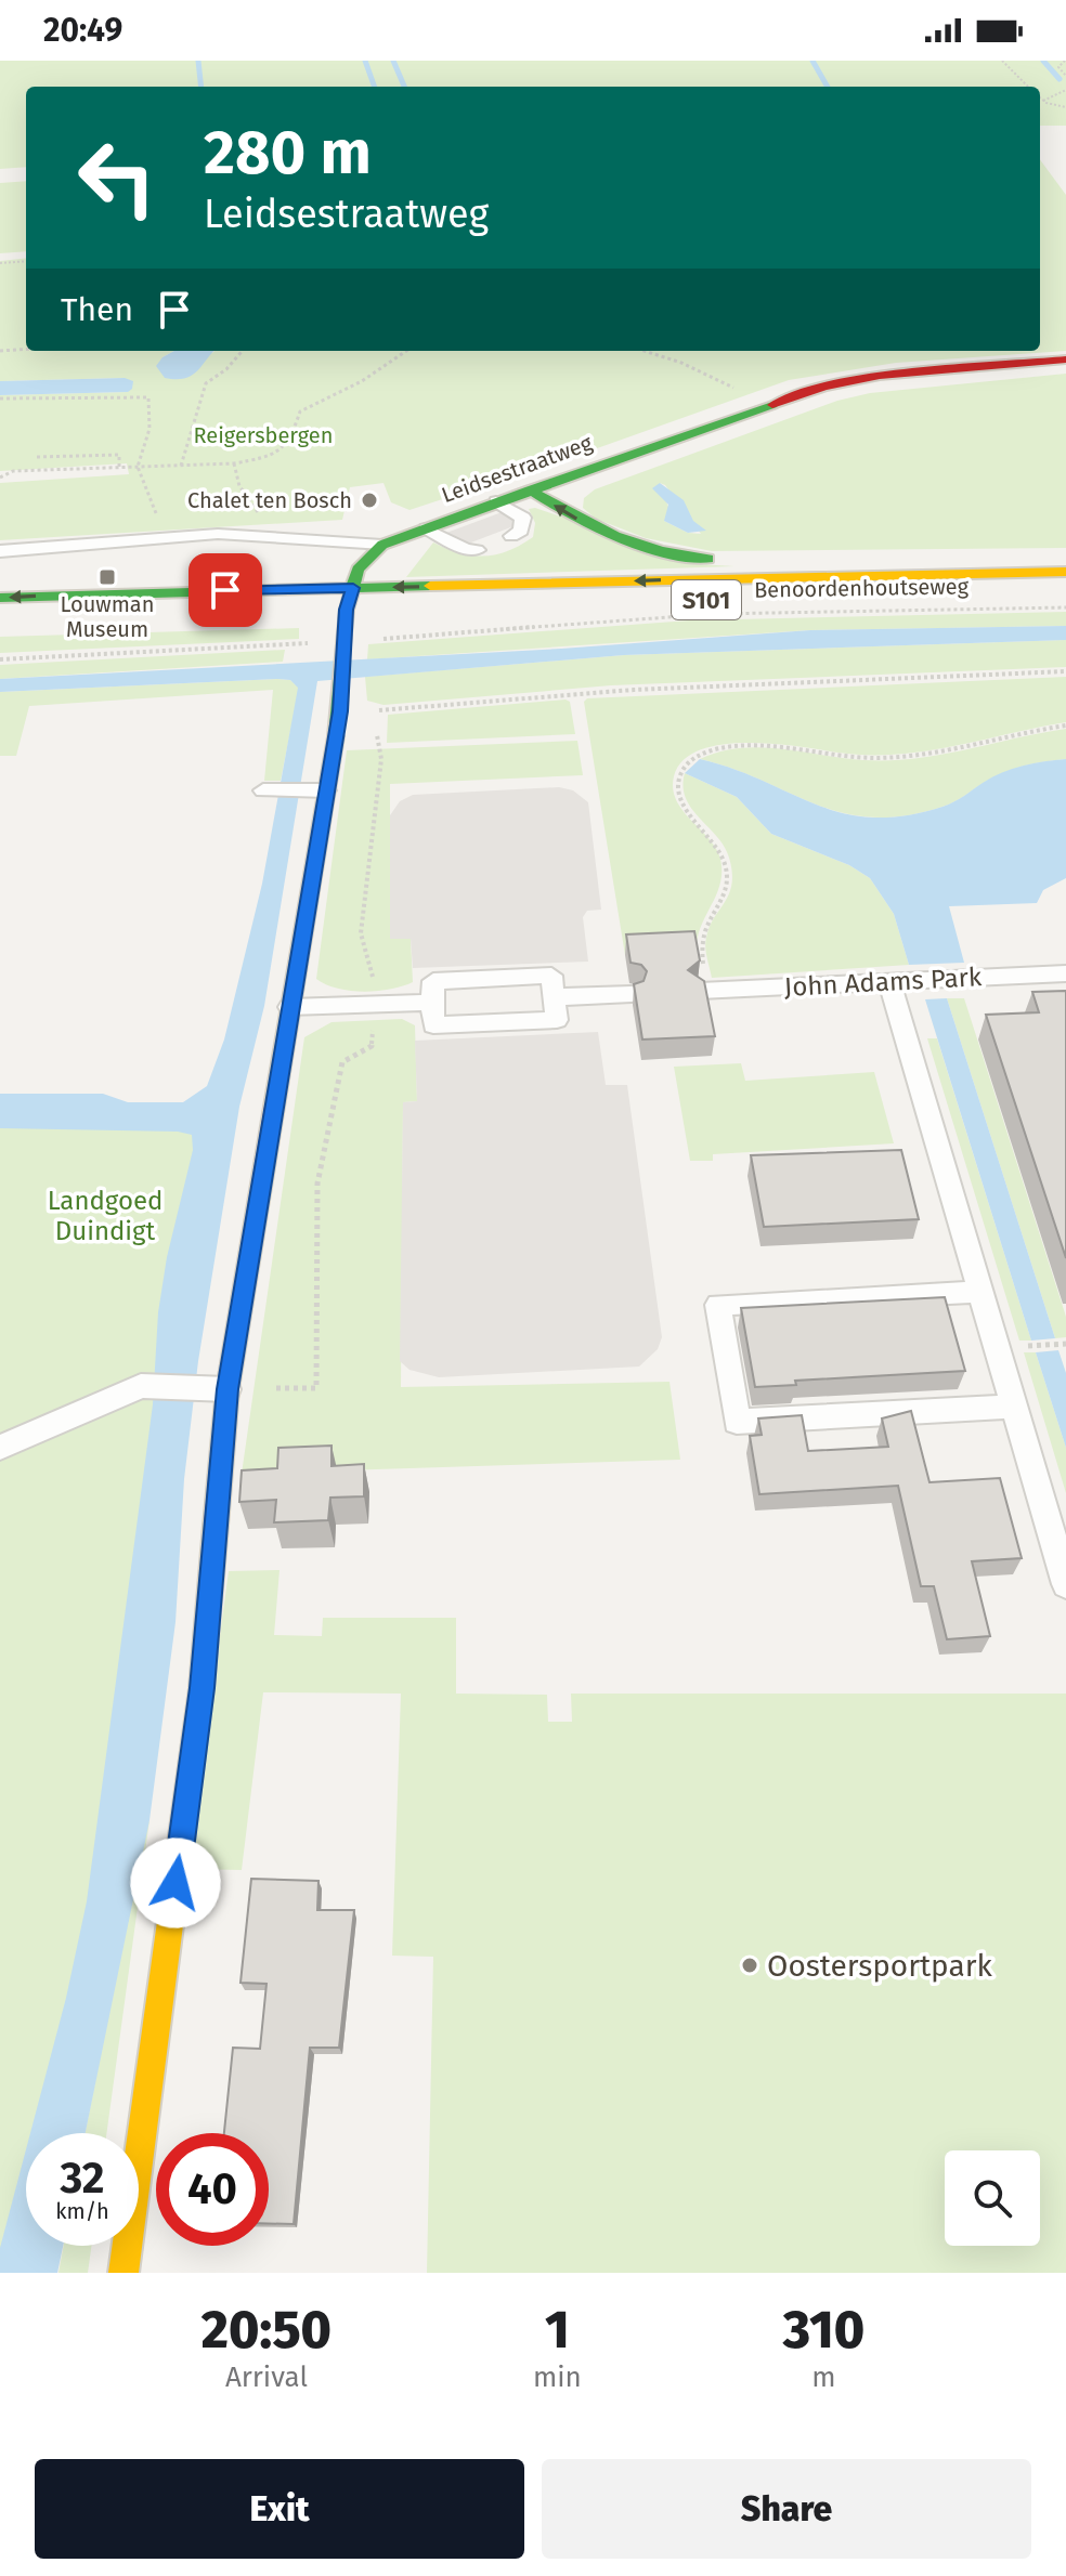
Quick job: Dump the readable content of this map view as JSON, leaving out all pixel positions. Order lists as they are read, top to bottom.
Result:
{
  "streets": {
    "street": ["Leidsestraatweg", "Benoordenhoutseweg", "S101"],
    "lane": ["John Adams Park"]
  },
  "crossings": [
    ["Benoordenhoutseweg", "S101"]
  ],
  "parks": ["Reigersbergen", "Landgoed Duindigt"],
  "places": {
    "other": ["Chalet ten Bosch", "Oostersportpark"],
    "transit": ["Louwman Museum"]
  },
  "page": {
    "status": "20:49",
    "turn": ["280 m", "Leidsestraatweg"],
    "then": "Then",
    "speed": "32 km/h",
    "limit": "40",
    "eta": [
      "20:50",
      "Arrival",
      "1",
      "min",
      "310",
      "m"
    ],
    "buttons": ["Exit", "Share"]
  }
}
